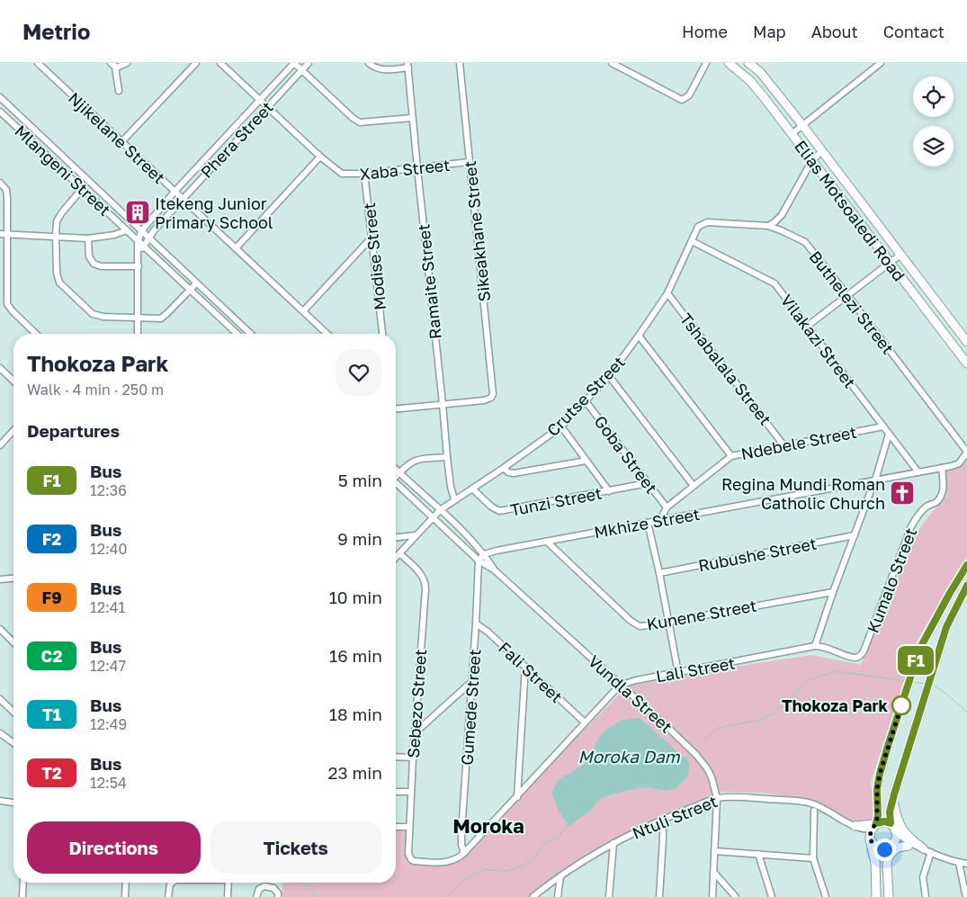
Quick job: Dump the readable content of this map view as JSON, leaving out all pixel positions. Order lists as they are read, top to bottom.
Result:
{
  "streets": {
    "main road": ["Elias Motsoaledi Road"],
    "street": [
      "Njikelane Street",
      "Phera Street",
      "Xaba Street",
      "Mlangeni Street",
      "Sikeakhane Street",
      "Modise Street",
      "Ramaite Street",
      "Buthelezi Street",
      "Vilakazi Street",
      "Tshabalala Street",
      "Crutse Street",
      "Ndebele Street",
      "Goba Street",
      "Tunzi Street",
      "Mkhize Street",
      "Rubushe Street",
      "Kumalo Street",
      "Kunene Street",
      "Lali Street",
      "Fali Street",
      "Vundla Street",
      "Sebezo Street",
      "Gumede Street",
      "Ntuli Street"
    ]
  },
  "crossings": [
    ["Njikelane Street", "Phera Street"],
    ["Phera Street", "Xaba Street"],
    ["Phera Street", "Mlangeni Street"],
    ["Xaba Street", "Sikeakhane Street"],
    ["Xaba Street", "Modise Street"],
    ["Xaba Street", "Ramaite Street"],
    ["Sikeakhane Street", "Ramaite Street"],
    ["Ramaite Street", "Crutse Street"],
    ["Buthelezi Street", "Crutse Street"],
    ["Vilakazi Street", "Crutse Street"],
    ["Vilakazi Street", "Ndebele Street"],
    ["Vilakazi Street", "Mkhize Street"],
    ["Tshabalala Street", "Crutse Street"],
    ["Tshabalala Street", "Ndebele Street"],
    ["Crutse Street", "Goba Street"],
    ["Crutse Street", "Tunzi Street"],
    ["Crutse Street", "Vundla Street"],
    ["Crutse Street", "Sebezo Street"],
    ["Ndebele Street", "Goba Street"],
    ["Ndebele Street", "Mkhize Street"],
    ["Goba Street", "Tunzi Street"],
    ["Mkhize Street", "Kumalo Street"],
    ["Mkhize Street", "Kunene Street"],
    ["Mkhize Street", "Vundla Street"],
    ["Kumalo Street", "Lali Street"],
    ["Lali Street", "Vundla Street"],
    ["Fali Street", "Gumede Street"],
    ["Vundla Street", "Gumede Street"],
    ["Vundla Street", "Ntuli Street"],
    ["Sebezo Street", "Gumede Street"]
  ],
  "districts": ["Moroka"],
  "water": ["Moroka Dam"],
  "places": {
    "building": ["Itekeng Junior Primary School"],
    "church": ["Regina Mundi Roman Catholic Church"],
    "other": ["Thokoza Park"]
  },
  "lines": ["bus line F1"],
  "page": {
    "header": "Metrio",
    "nav": [
      "Home",
      "Map",
      "About",
      "Contact"
    ],
    "on_map": "F1",
    "heading": [
      ["Thokoza Park", "Walk · 4 min · 250 m"],
      "Departures"
    ],
    "list": [
      {
        "mark": "F1",
        "name": "Bus",
        "note": "12:36",
        "value": "5 min"
      },
      {
        "mark": "F2",
        "name": "Bus",
        "note": "12:40",
        "value": "9 min"
      },
      {
        "mark": "F9",
        "name": "Bus",
        "note": "12:41",
        "value": "10 min"
      },
      {
        "mark": "C2",
        "name": "Bus",
        "note": "12:47",
        "value": "16 min"
      },
      {
        "mark": "T1",
        "name": "Bus",
        "note": "12:49",
        "value": "18 min"
      },
      {
        "mark": "T2",
        "name": "Bus",
        "note": "12:54",
        "value": "23 min"
      }
    ],
    "buttons": ["Directions", "Tickets"]
  }
}
